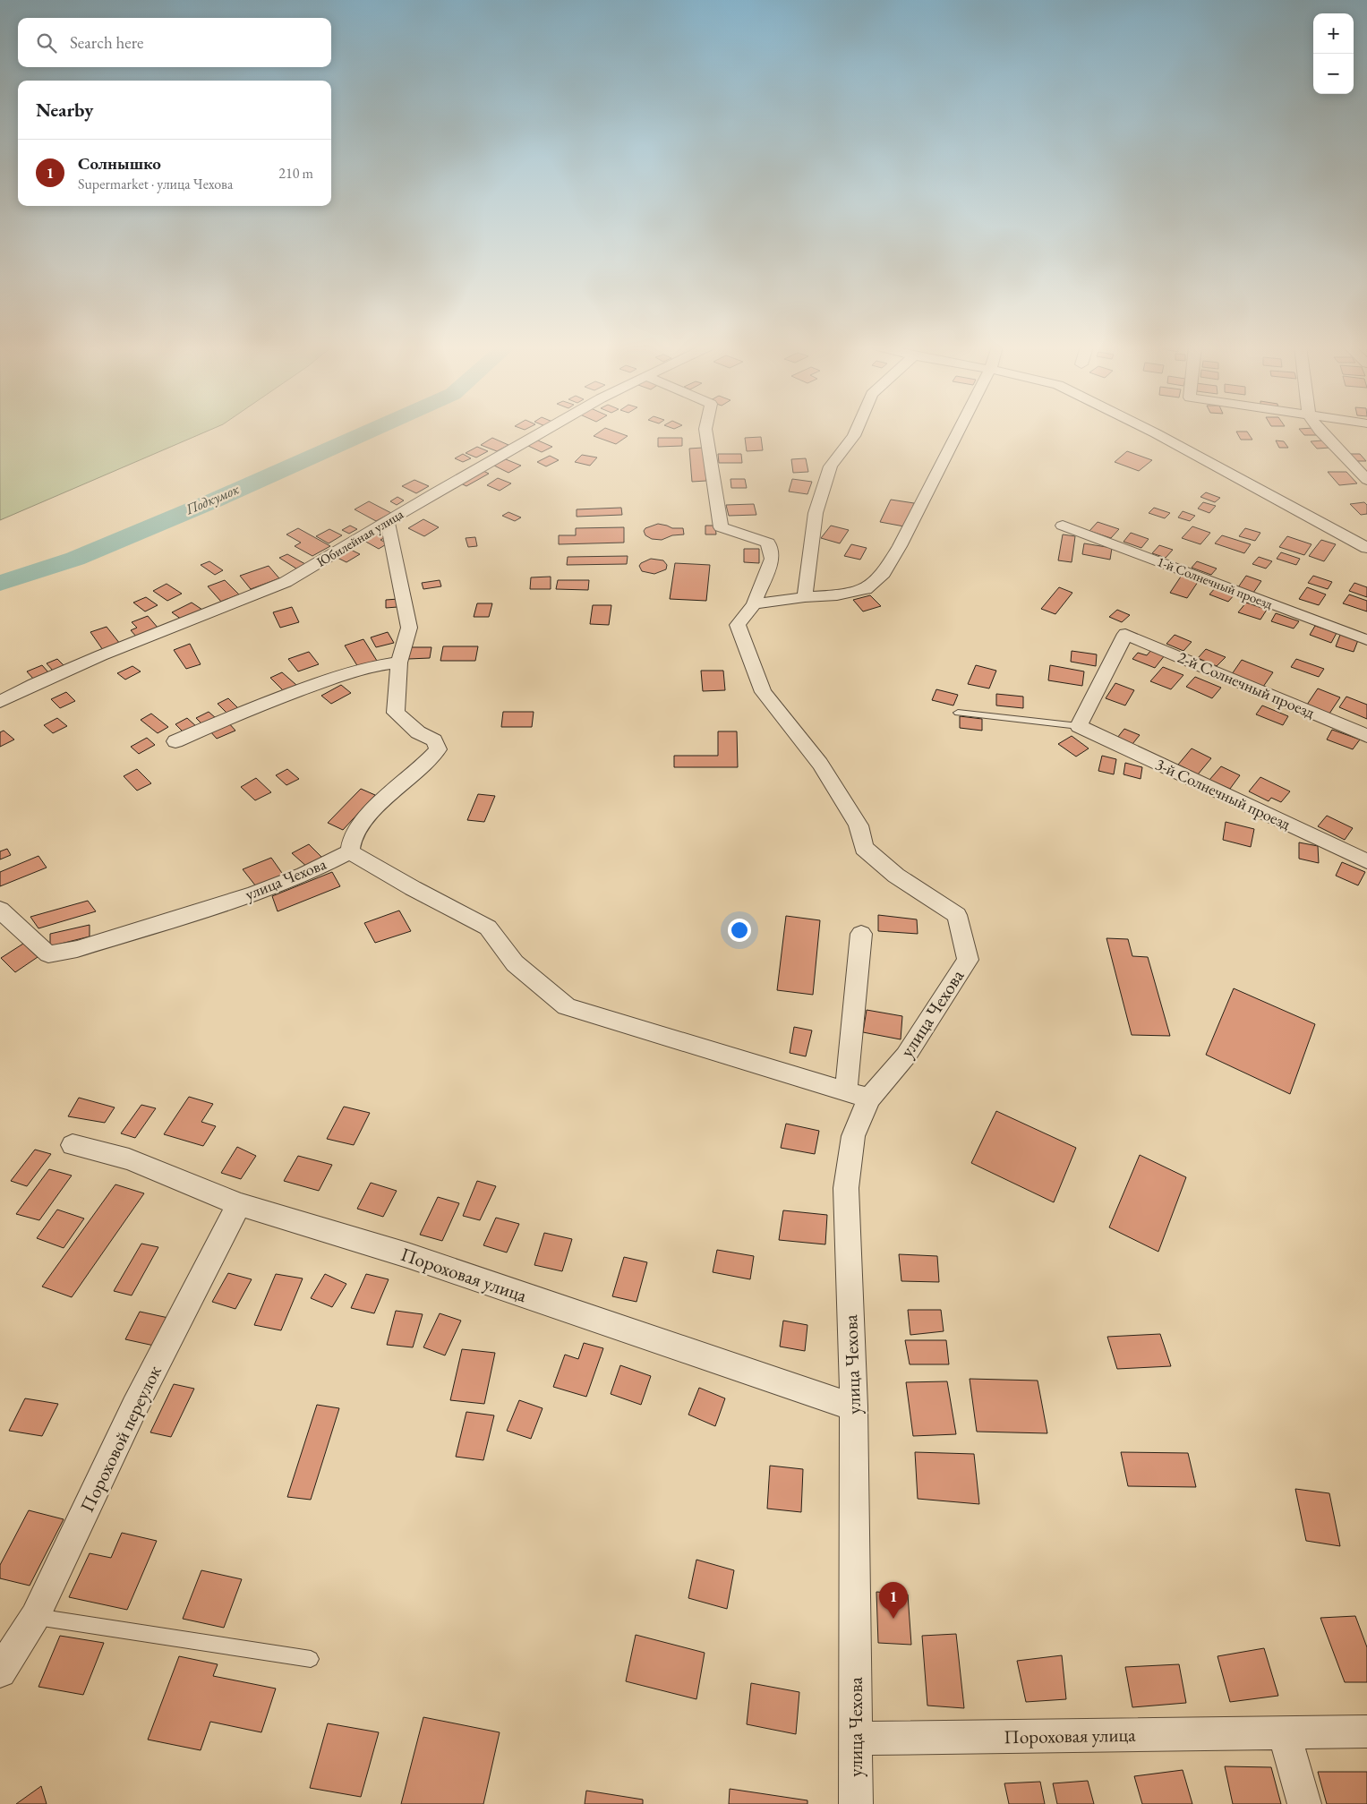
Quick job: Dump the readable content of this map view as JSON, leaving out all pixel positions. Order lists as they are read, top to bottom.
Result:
{
  "streets": {
    "street": [
      "Юбилейная улица",
      "1-й Солнечный проезд",
      "2-й Солнечный проезд",
      "3-й Солнечный проезд",
      "улица Чехова",
      "Пороховая улица",
      "Пороховой переулок"
    ]
  },
  "crossings": [
    ["2-й Солнечный проезд", "3-й Солнечный проезд"],
    ["улица Чехова", "Пороховая улица"],
    ["Пороховая улица", "Пороховой переулок"]
  ],
  "water": ["Подкумок"],
  "page": {
    "map_buttons": ["+", "−"],
    "search": "Search here",
    "heading": "Nearby",
    "list": [
      {
        "mark": "1",
        "name": "Солнышко",
        "note": "Supermarket · улица Чехова",
        "value": "210 m"
      }
    ],
    "pins": "1"
  }
}
